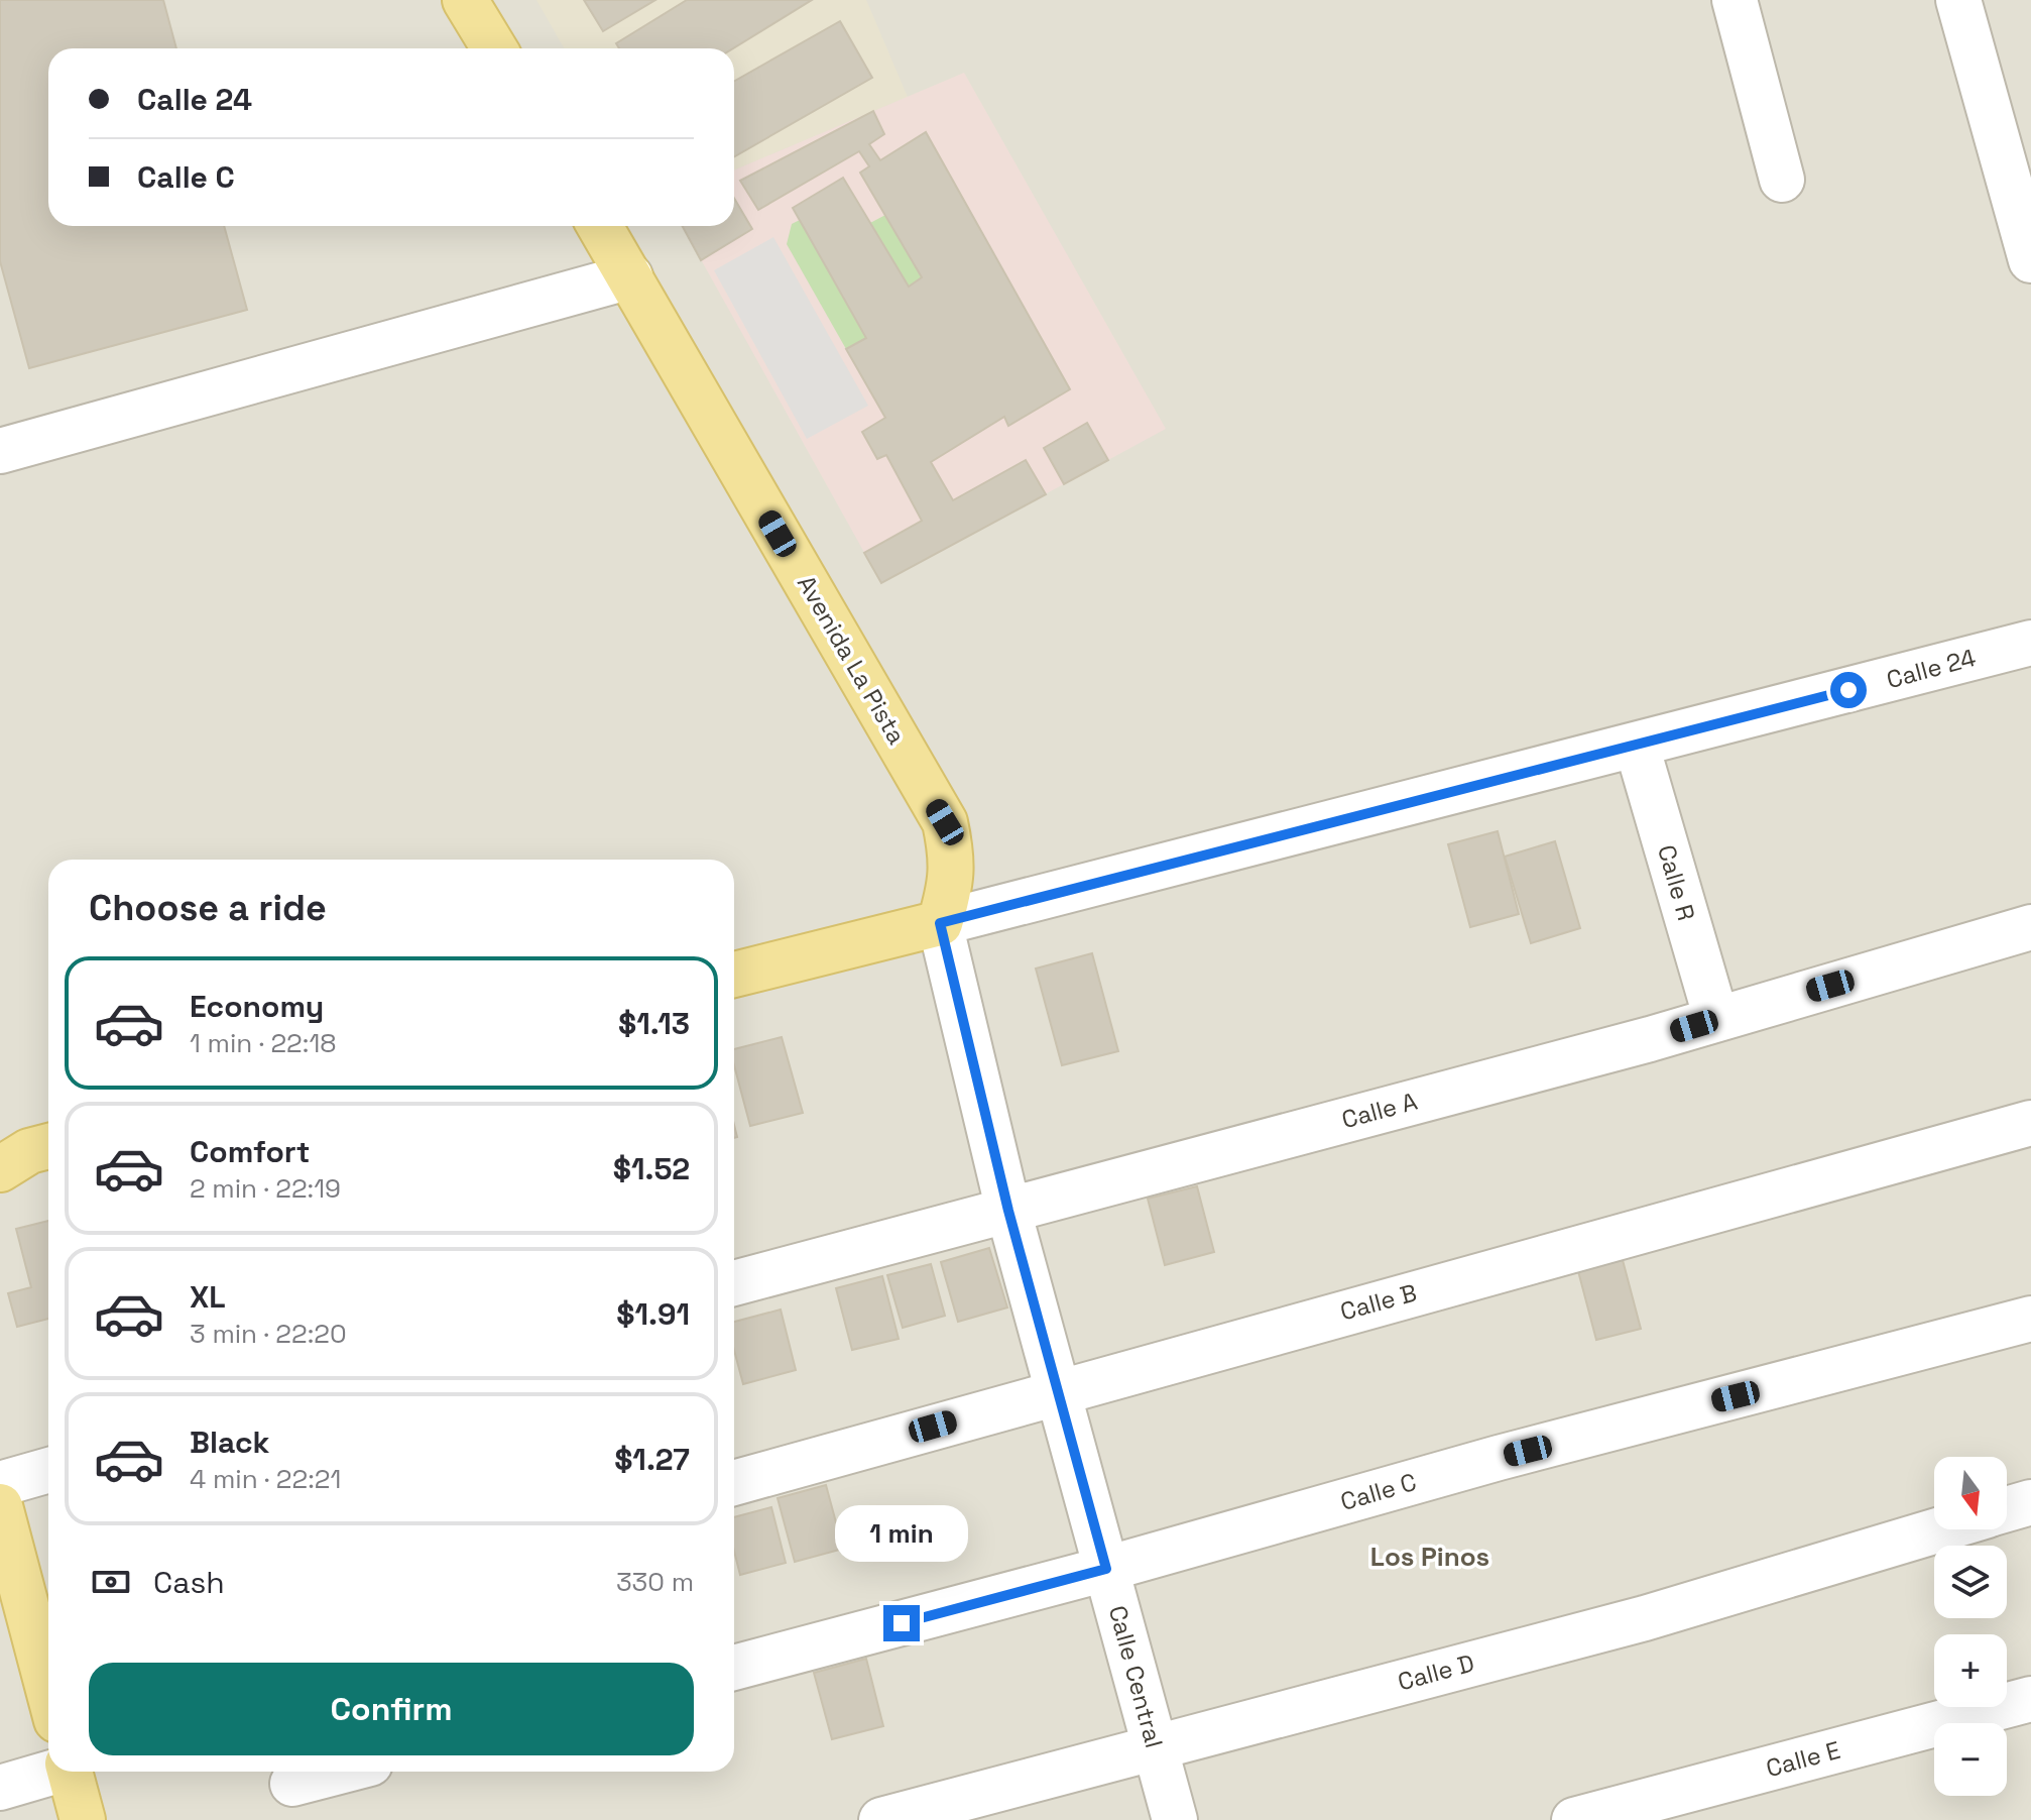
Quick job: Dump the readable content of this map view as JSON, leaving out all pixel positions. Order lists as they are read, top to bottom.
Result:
{
  "streets": {
    "main road": ["Avenida La Pista"],
    "street": [
      "Calle 24",
      "Calle R",
      "Calle A",
      "Calle B",
      "Calle C",
      "Calle D",
      "Calle Central",
      "Calle E"
    ]
  },
  "crossings": [
    ["Avenida La Pista", "Calle 24"],
    ["Avenida La Pista", "Calle Central"],
    ["Calle 24", "Calle R"],
    ["Calle 24", "Calle Central"],
    ["Calle R", "Calle A"],
    ["Calle A", "Calle Central"],
    ["Calle B", "Calle Central"],
    ["Calle C", "Calle Central"],
    ["Calle D", "Calle Central"]
  ],
  "districts": ["Los Pinos"],
  "north": "bottom",
  "page": {
    "banner": ["Calle 24", "Calle C"],
    "heading": "Choose a ride",
    "list": [
      {
        "name": "Economy",
        "note": "1 min · 22:18",
        "value": "$1.13"
      },
      {
        "name": "Comfort",
        "note": "2 min · 22:19",
        "value": "$1.52"
      },
      {
        "name": "XL",
        "note": "3 min · 22:20",
        "value": "$1.91"
      },
      {
        "name": "Black",
        "note": "4 min · 22:21",
        "value": "$1.27"
      }
    ],
    "map_buttons": ["+", "−"],
    "bubble": "1 min",
    "pay": ["Cash", "330 m"],
    "buttons": "Confirm"
  }
}
